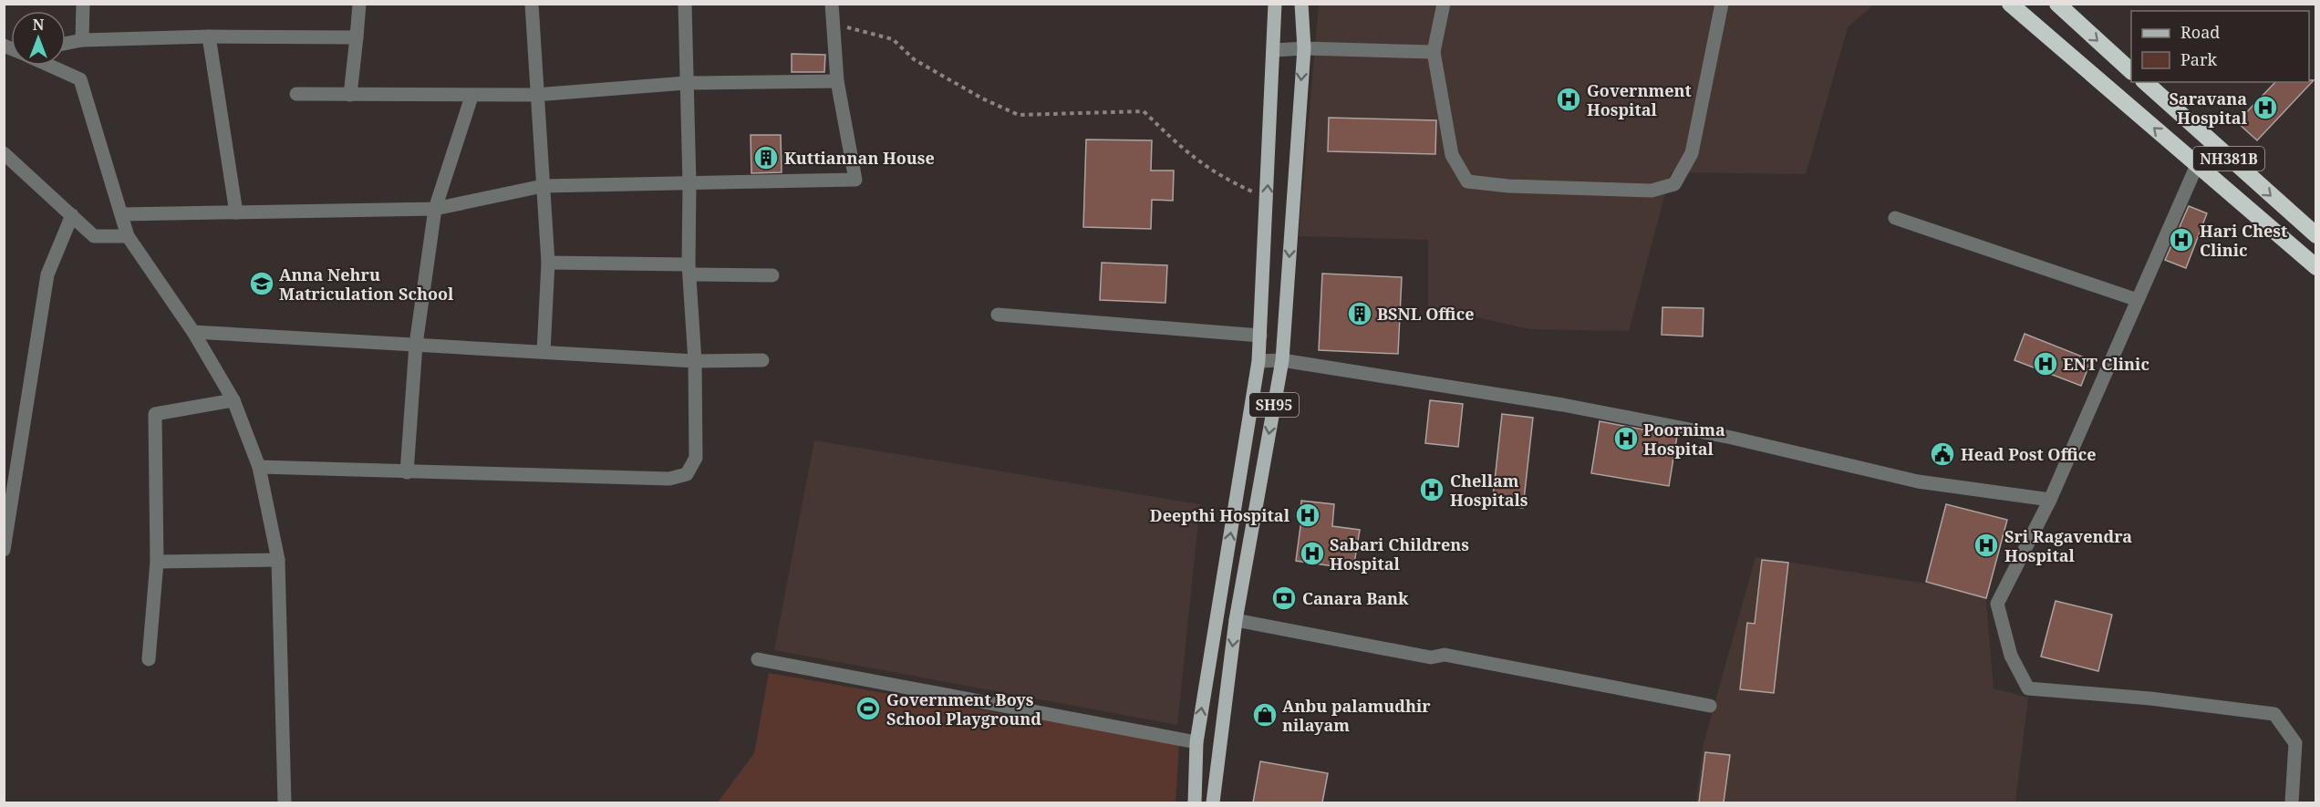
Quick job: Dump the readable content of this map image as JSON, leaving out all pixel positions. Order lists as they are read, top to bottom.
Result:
{
  "streets": {
    "highway": ["NH381B"],
    "main road": ["SH95"]
  },
  "places": {
    "hospital": [
      "Government Hospital",
      "Saravana Hospital",
      "Hari Chest Clinic",
      "ENT Clinic",
      "Poornima Hospital",
      "Chellam Hospitals",
      "Deepthi Hospital",
      "Sri Ragavendra Hospital",
      "Sabari Childrens Hospital"
    ],
    "building": ["Kuttiannan House", "BSNL Office"],
    "school or university": ["Anna Nehru Matriculation School"],
    "public building": ["Head Post Office"],
    "bank": ["Canara Bank"],
    "sports": ["Government Boys School Playground"],
    "shop": ["Anbu palamudhir nilayam"]
  },
  "legend": ["Road", "Park"],
  "north": "top"
}
